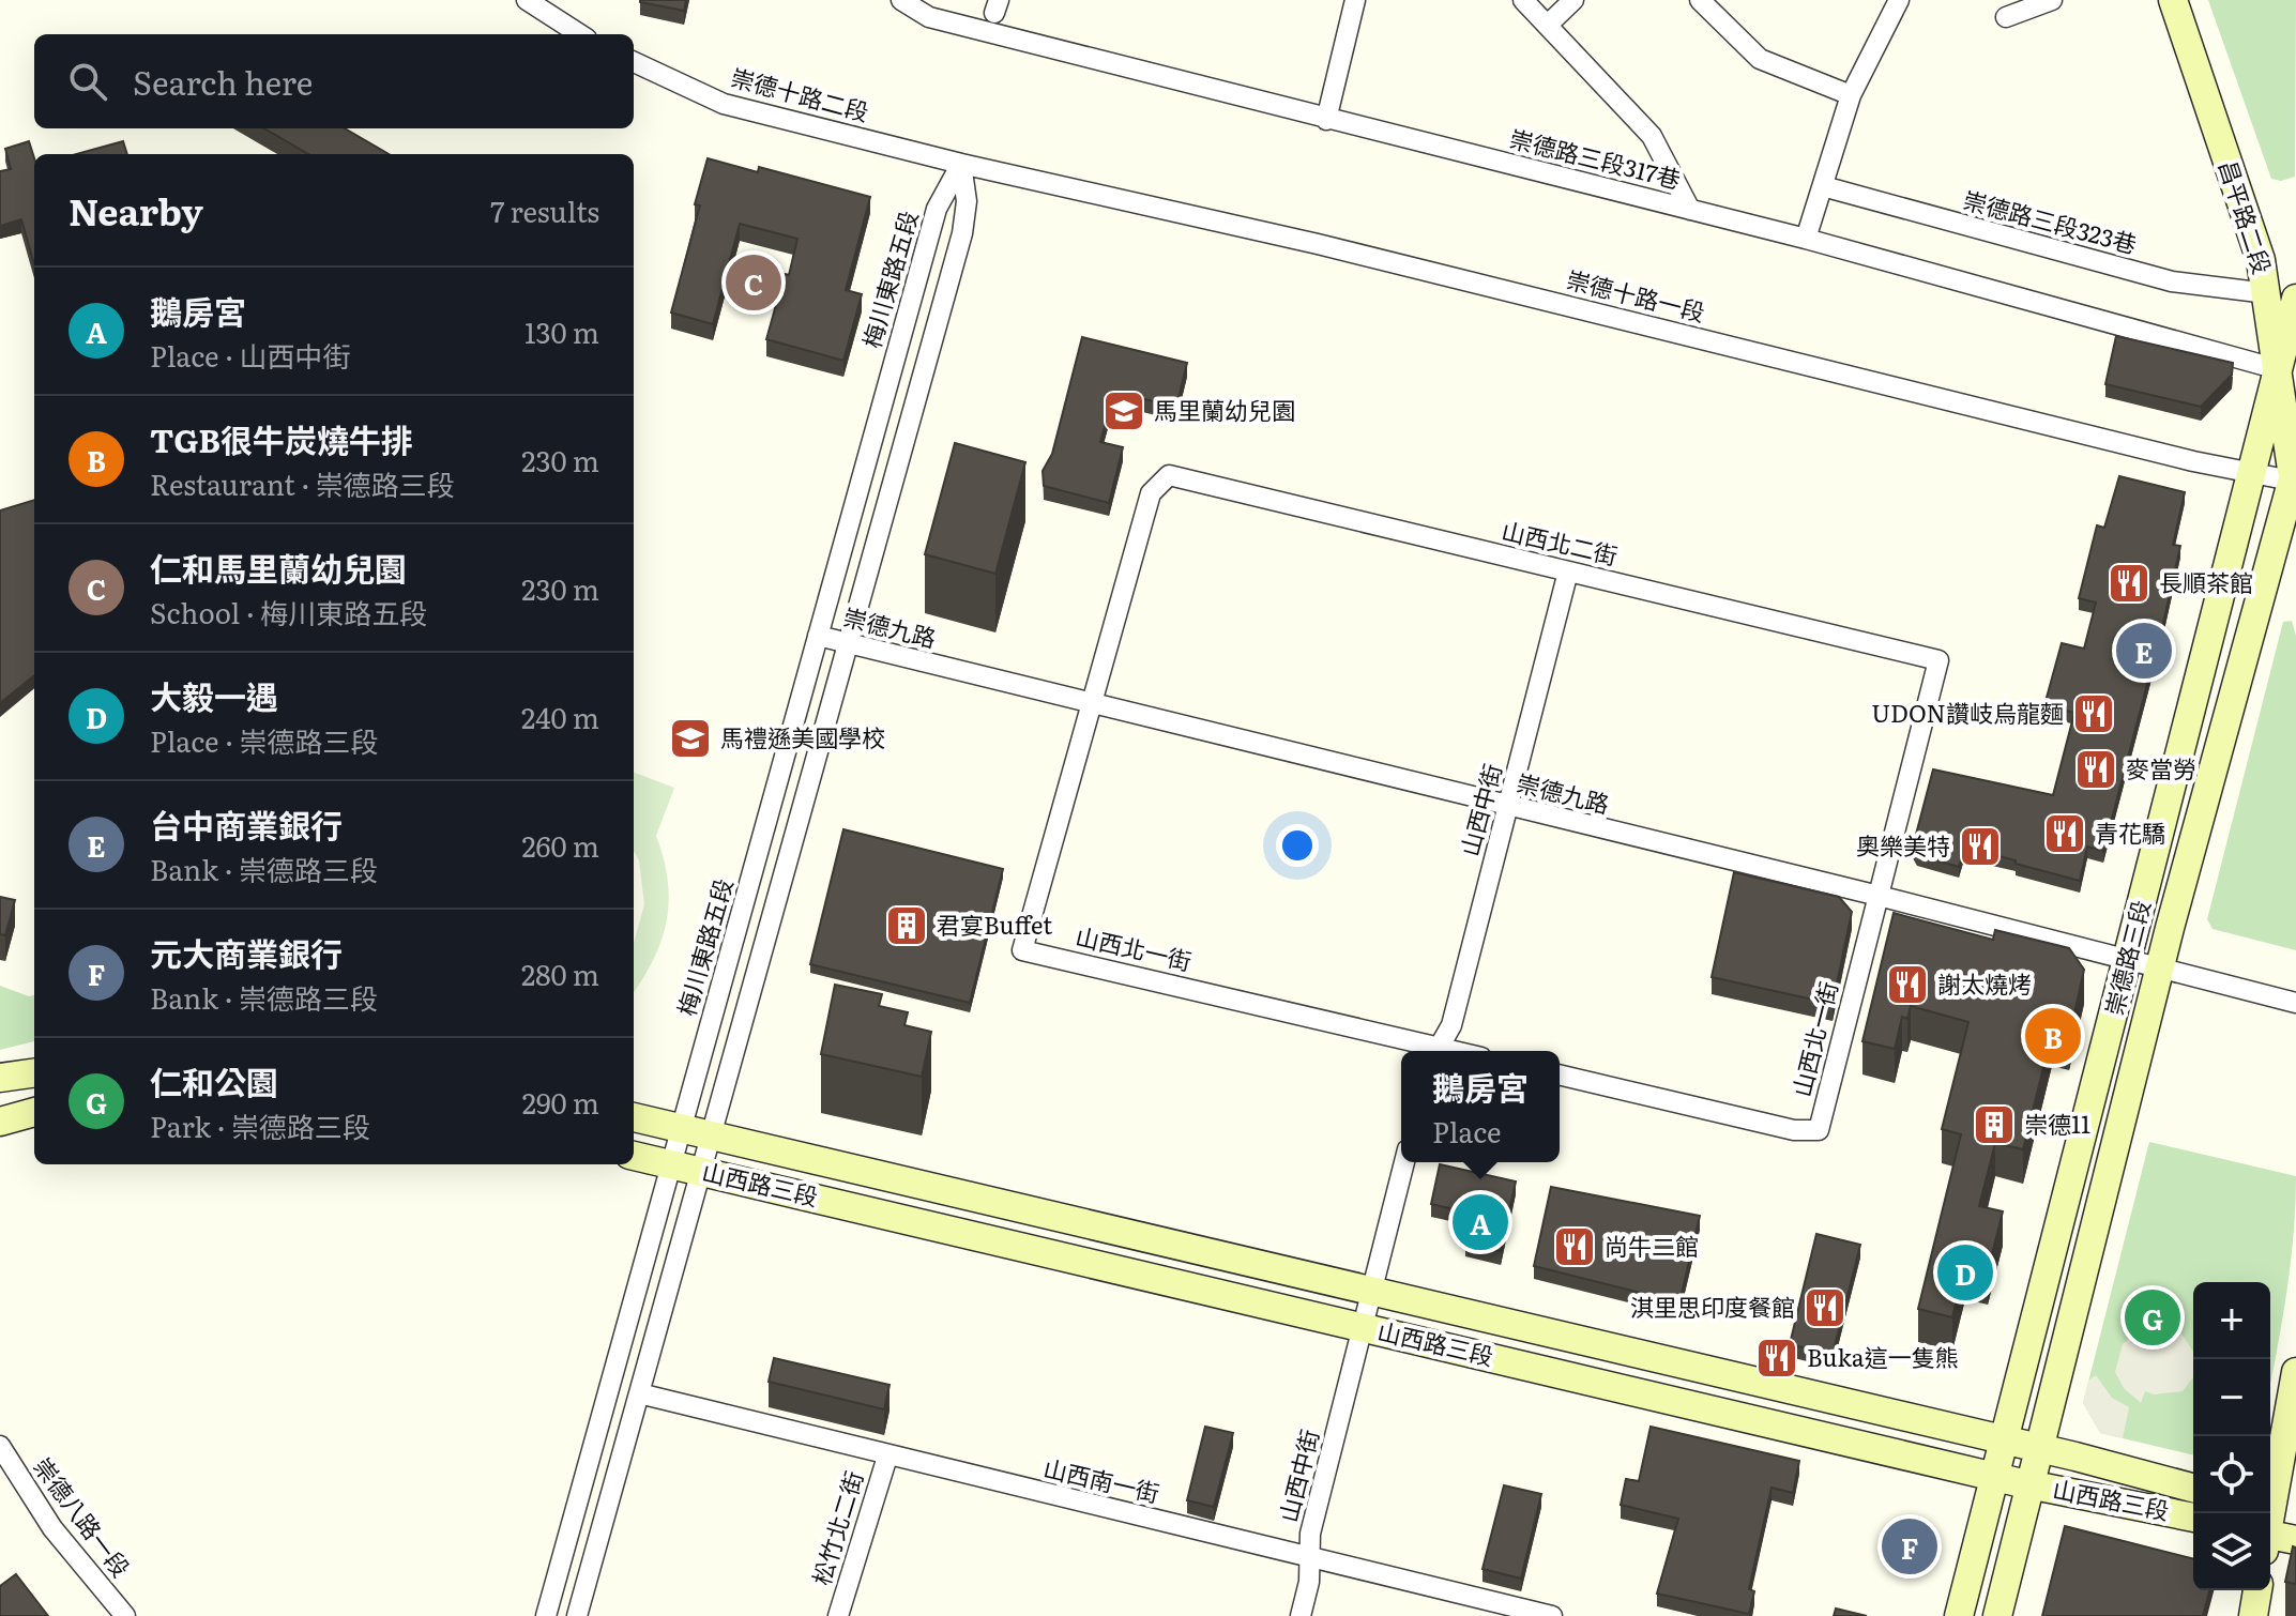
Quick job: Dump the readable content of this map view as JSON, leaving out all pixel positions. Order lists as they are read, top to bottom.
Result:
{
  "streets": {
    "street": [
      "崇德十路二段",
      "崇德路三段317巷",
      "昌平路二段",
      "崇德路三段323巷",
      "梅川東路五段",
      "崇德十路一段",
      "山西北二街",
      "崇德九路",
      "山西中街",
      "山西北一街",
      "崇德路三段",
      "山西路三段",
      "山西南一街",
      "崇德八路一段",
      "松竹北二街"
    ]
  },
  "crossings": [
    ["崇德十路二段", "梅川東路五段"],
    ["崇德十路二段", "崇德十路一段"],
    ["崇德路三段317巷", "昌平路二段"],
    ["崇德路三段317巷", "崇德路三段"],
    ["昌平路二段", "崇德路三段323巷"],
    ["昌平路二段", "崇德十路一段"],
    ["昌平路二段", "崇德路三段"],
    ["梅川東路五段", "崇德十路一段"],
    ["梅川東路五段", "崇德九路"],
    ["梅川東路五段", "山西路三段"],
    ["崇德十路一段", "崇德路三段"],
    ["山西北二街", "崇德九路"],
    ["山西北二街", "山西中街"],
    ["山西北二街", "山西北一街"],
    ["崇德九路", "山西中街"],
    ["崇德九路", "山西北一街"],
    ["崇德九路", "崇德路三段"],
    ["山西中街", "山西路三段"],
    ["山西中街", "山西南一街"],
    ["崇德路三段", "山西路三段"],
    ["山西南一街", "松竹北二街"]
  ],
  "places": {
    "school or university": ["馬里蘭幼兒園", "馬禮遜美國學校"],
    "restaurant": [
      "長順茶館",
      "UDON讚岐烏龍麵",
      "麥當勞",
      "青花驕",
      "奧樂美特",
      "謝太燒烤",
      "尚牛二館",
      "淇里思印度餐館",
      "Buka這一隻熊"
    ],
    "building": ["君宴Buffet", "崇德11"]
  },
  "page": {
    "search": "Search here",
    "heading": ["Nearby", "7 results"],
    "pins": [
      "C",
      "E",
      "B",
      "A",
      "D",
      "G",
      "F"
    ],
    "list": [
      {
        "mark": "A",
        "name": "鵝房宮",
        "note": "Place · 山西中街",
        "value": "130 m"
      },
      {
        "mark": "B",
        "name": "TGB很牛炭燒牛排",
        "note": "Restaurant · 崇德路三段",
        "value": "230 m"
      },
      {
        "mark": "C",
        "name": "仁和馬里蘭幼兒園",
        "note": "School · 梅川東路五段",
        "value": "230 m"
      },
      {
        "mark": "D",
        "name": "大毅一遇",
        "note": "Place · 崇德路三段",
        "value": "240 m"
      },
      {
        "mark": "E",
        "name": "台中商業銀行",
        "note": "Bank · 崇德路三段",
        "value": "260 m"
      },
      {
        "mark": "F",
        "name": "元大商業銀行",
        "note": "Bank · 崇德路三段",
        "value": "280 m"
      },
      {
        "mark": "G",
        "name": "仁和公園",
        "note": "Park · 崇德路三段",
        "value": "290 m"
      }
    ],
    "popup": ["鵝房宮", "Place"],
    "map_buttons": ["+", "−"]
  }
}
